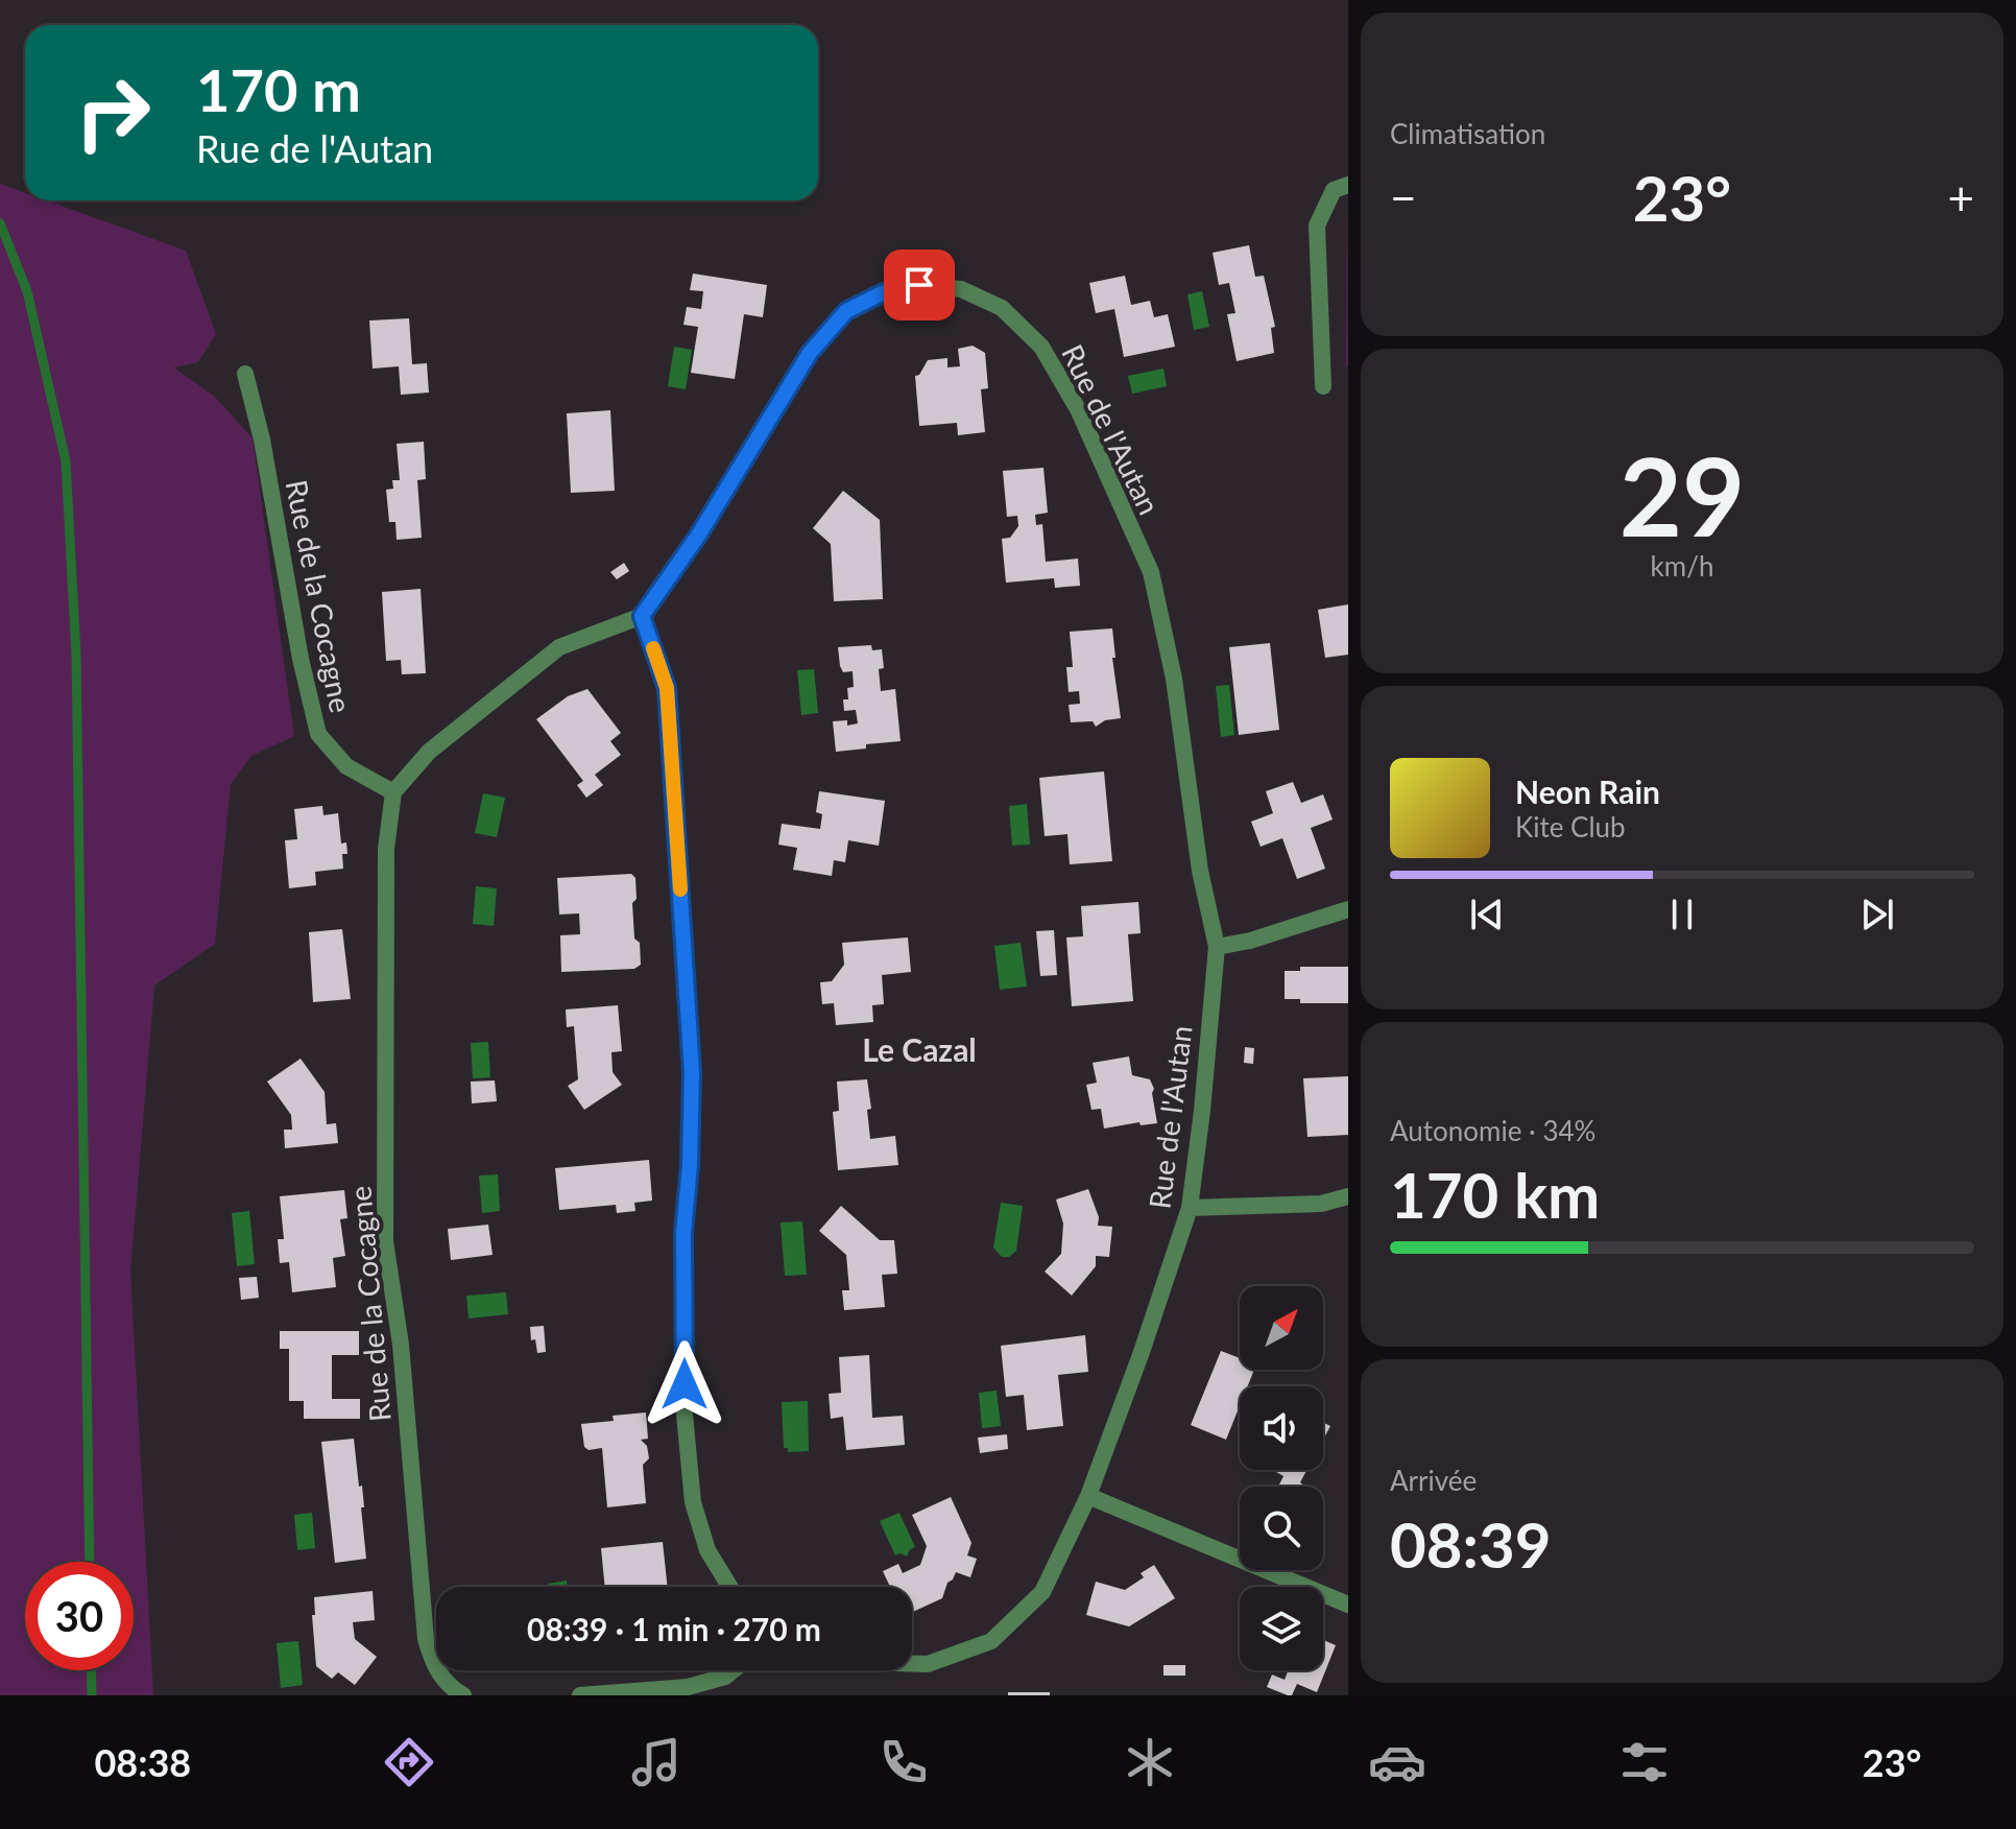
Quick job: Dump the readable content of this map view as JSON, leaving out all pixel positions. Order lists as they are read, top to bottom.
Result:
{
  "streets": {
    "street": ["Rue de l'Autan", "Rue de la Cocagne"]
  },
  "districts": ["Le Cazal"],
  "north": "top right",
  "page": {
    "tile": [
      "Climatisation",
      ["29", "km/h"],
      ["Autonomie · 34%", "170 km"],
      ["Arrivée", "08:39"]
    ],
    "turn": ["170 m", "Rue de l'Autan"],
    "heat": ["−", "23°", "+"],
    "song": ["Neon Rain", "Kite Club"],
    "limit": "30",
    "trip": "08:39 · 1 min · 270 m",
    "tabs": ["08:38", "23°"]
  }
}
